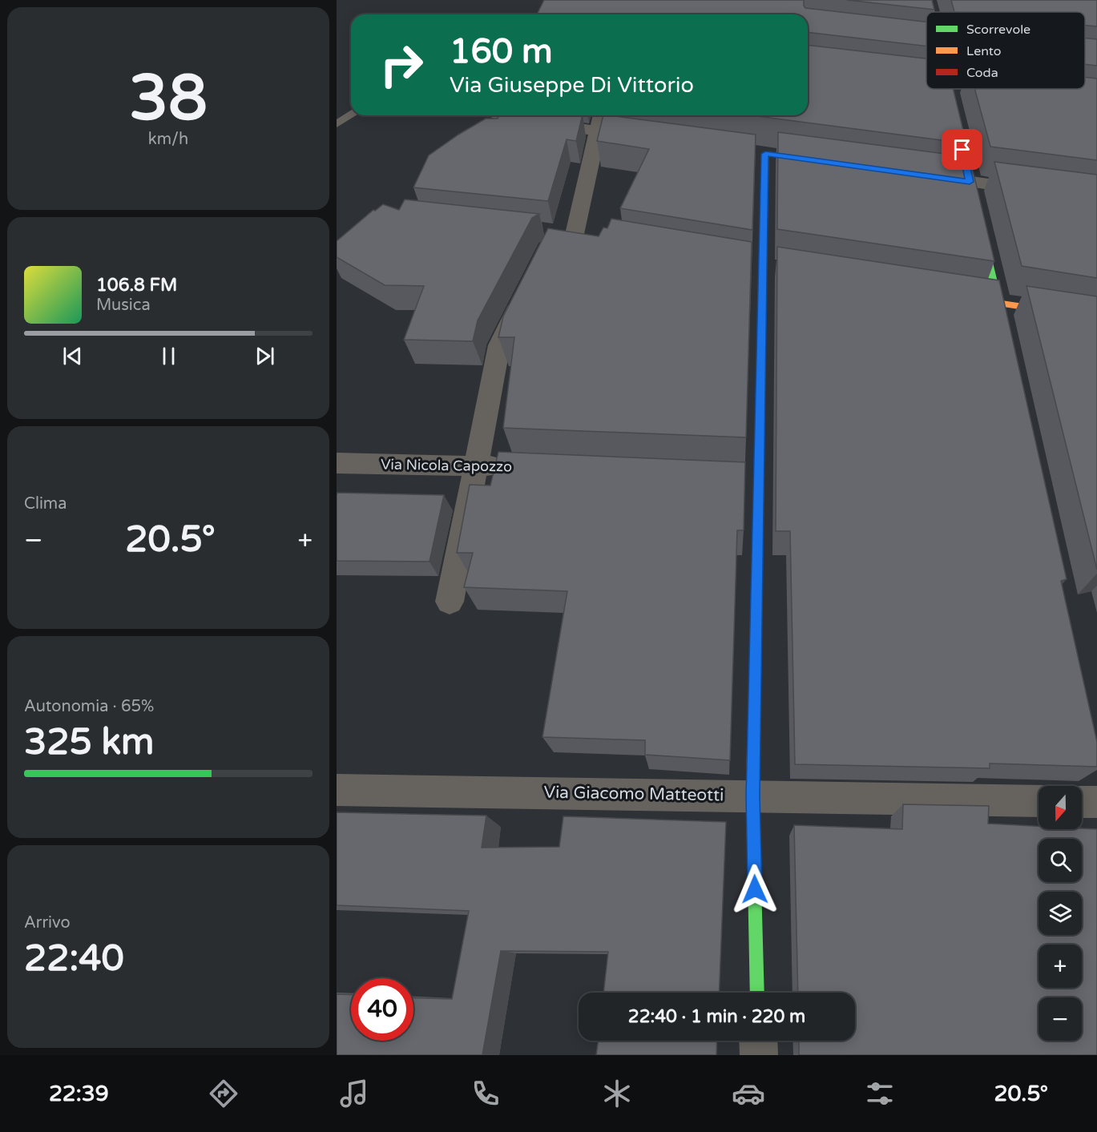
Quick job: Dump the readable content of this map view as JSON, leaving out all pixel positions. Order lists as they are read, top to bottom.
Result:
{
  "streets": {
    "street": ["Via Nicola Capozzo", "Via Giacomo Matteotti"]
  },
  "legend": ["Scorrevole", "Lento", "Coda"],
  "north": "bottom",
  "page": {
    "tile": [
      ["38", "km/h"],
      "Clima",
      ["Autonomia · 65%", "325 km"],
      ["Arrivo", "22:40"]
    ],
    "turn": ["160 m", "Via Giuseppe Di Vittorio"],
    "song": ["106.8 FM", "Musica"],
    "heat": ["−", "20.5°", "+"],
    "map_buttons": ["+", "−"],
    "limit": "40",
    "trip": "22:40 · 1 min · 220 m",
    "tabs": ["22:39", "20.5°"]
  }
}
